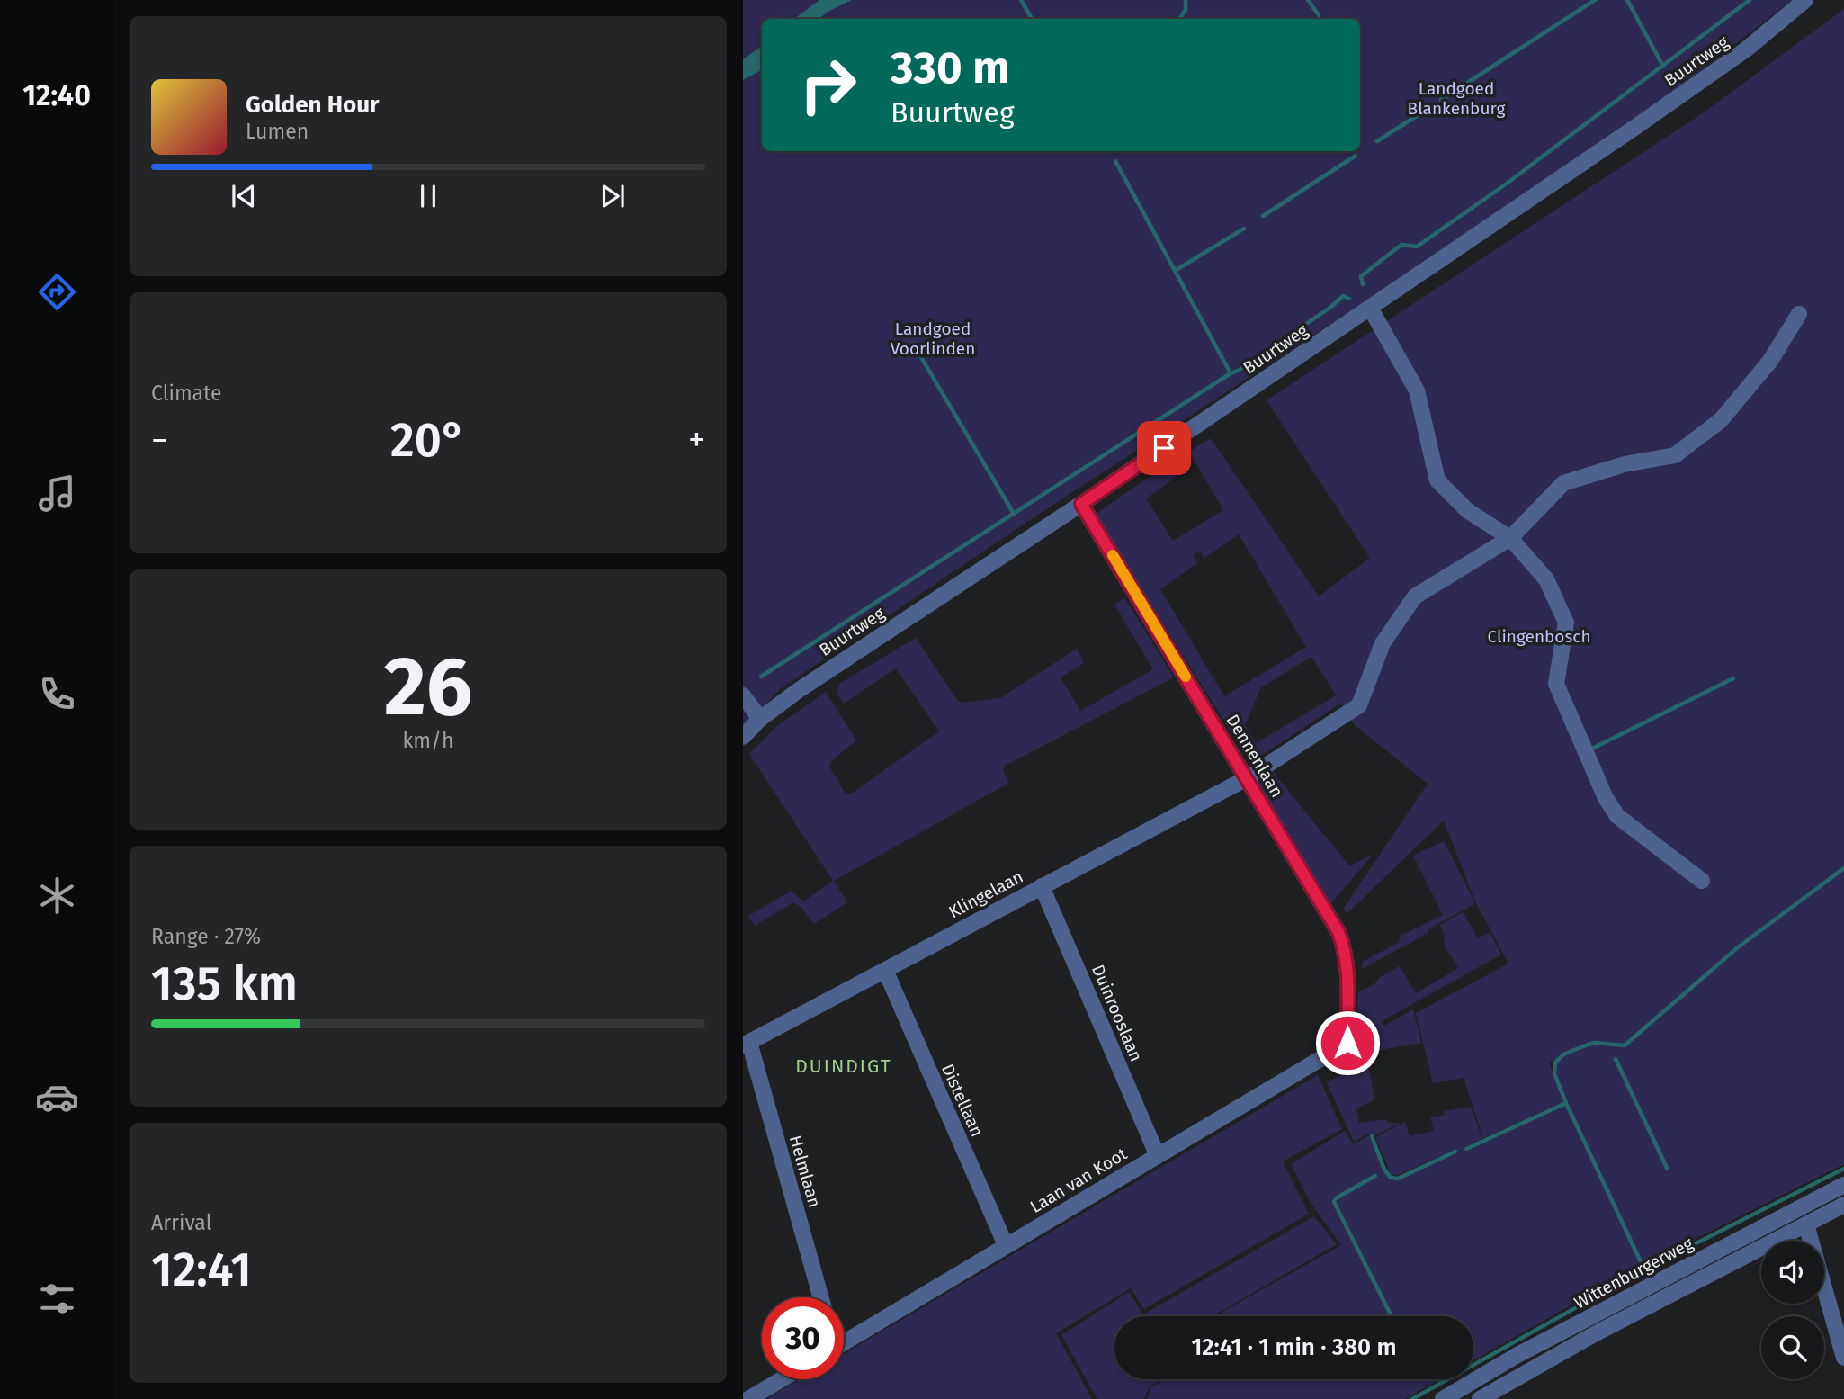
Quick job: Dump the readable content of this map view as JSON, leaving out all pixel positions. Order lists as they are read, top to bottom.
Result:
{
  "streets": {
    "street": [
      "Buurtweg",
      "Dennenlaan",
      "Klingelaan",
      "Duinrooslaan",
      "Distellaan",
      "Helmlaan",
      "Laan van Koot",
      "Wittenburgerweg"
    ]
  },
  "crossings": [
    ["Buurtweg", "Dennenlaan"],
    ["Dennenlaan", "Klingelaan"],
    ["Dennenlaan", "Laan van Koot"],
    ["Klingelaan", "Duinrooslaan"],
    ["Klingelaan", "Distellaan"],
    ["Klingelaan", "Helmlaan"],
    ["Duinrooslaan", "Laan van Koot"],
    ["Distellaan", "Laan van Koot"]
  ],
  "districts": ["DUINDIGT"],
  "parks": ["Landgoed Blankenburg", "Landgoed Voorlinden", "Clingenbosch"],
  "page": {
    "tabs": "12:40",
    "turn": ["330 m", "Buurtweg"],
    "song": ["Golden Hour", "Lumen"],
    "tile": [
      "Climate",
      ["26", "km/h"],
      ["Range · 27%", "135 km"],
      ["Arrival", "12:41"]
    ],
    "heat": ["−", "20°", "+"],
    "limit": "30",
    "trip": "12:41 · 1 min · 380 m"
  }
}
